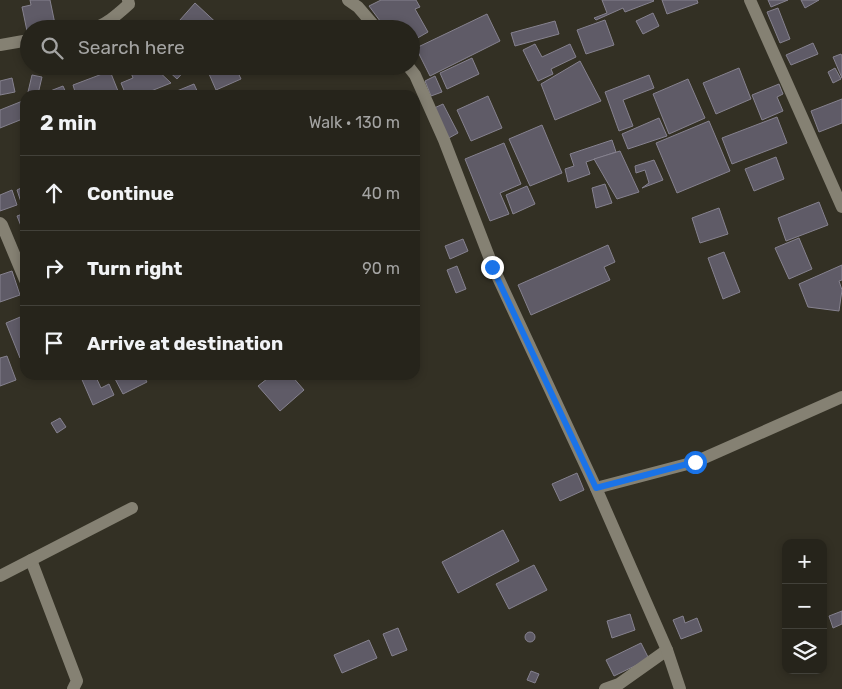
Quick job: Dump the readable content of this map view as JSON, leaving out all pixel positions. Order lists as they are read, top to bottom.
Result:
{
  "page": {
    "search": "Search here",
    "heading": ["2 min", "Walk · 130 m"],
    "list": [
      ["Continue", "40 m"],
      ["Turn right", "90 m"],
      "Arrive at destination"
    ],
    "map_buttons": ["+", "−"]
  }
}
